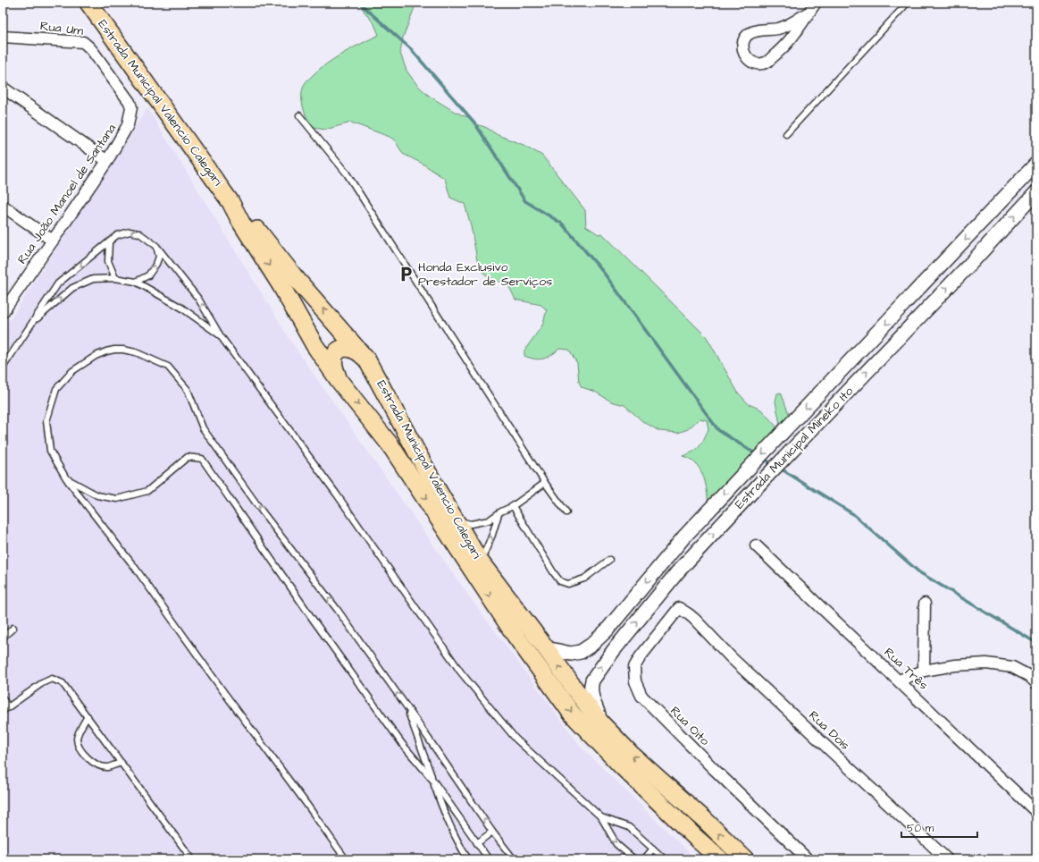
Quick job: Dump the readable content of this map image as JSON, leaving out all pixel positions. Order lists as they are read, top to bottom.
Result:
{
  "streets": {
    "main road": ["Estrada Municipal Valencio Calegari"],
    "street": [
      "Rua Um",
      "Rua João Manoel de Santana",
      "Estrada Municipal Mineko Ito",
      "Rua Três",
      "Rua Oito",
      "Rua Dois"
    ]
  },
  "crossings": [
    ["Rua Um", "Rua João Manoel de Santana"],
    ["Estrada Municipal Valencio Calegari", "Estrada Municipal Mineko Ito"],
    ["Rua Oito", "Rua Dois"]
  ],
  "places": {
    "parking": ["Honda Exclusivo Prestador de Serviços"]
  },
  "scale_bar": "50 m"
}
